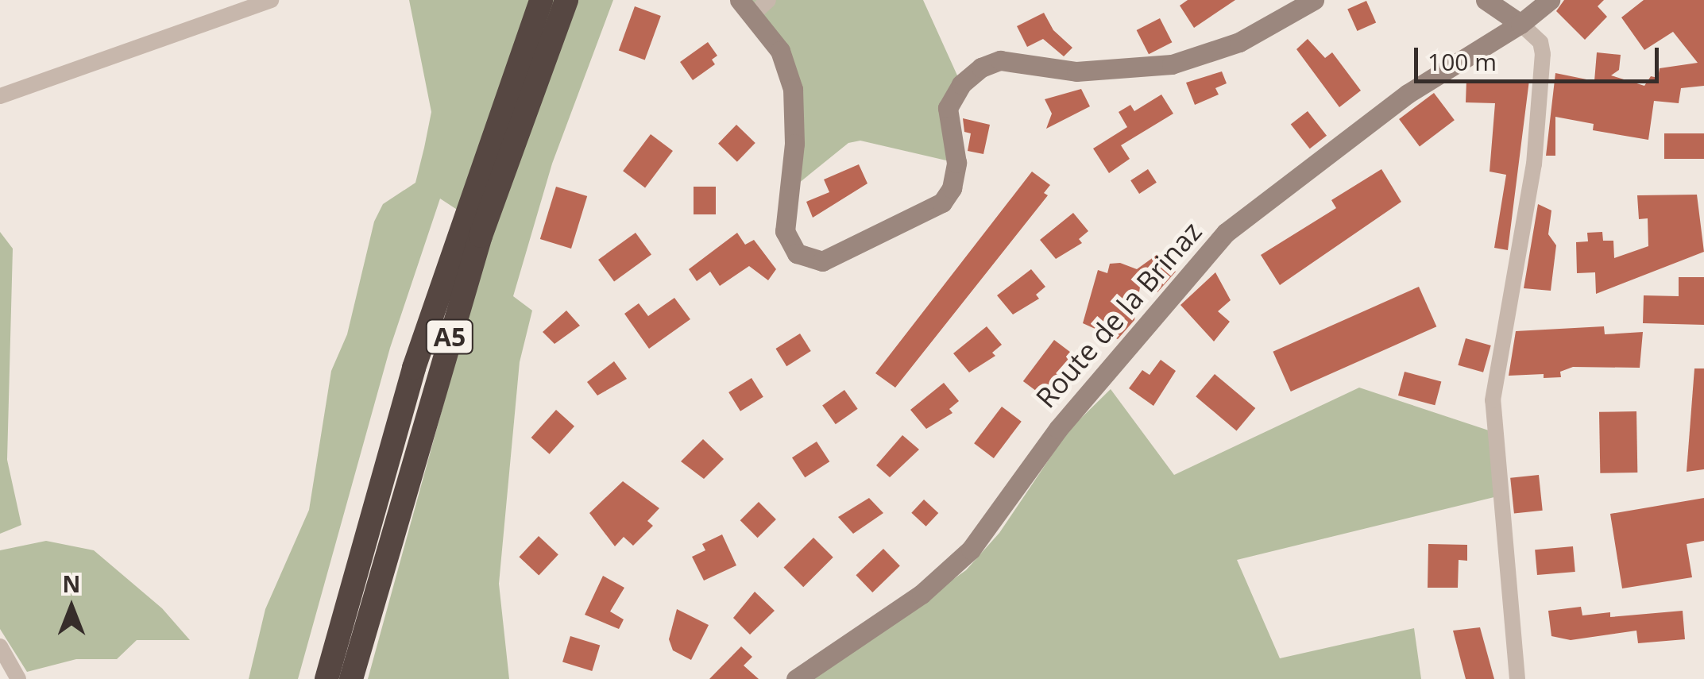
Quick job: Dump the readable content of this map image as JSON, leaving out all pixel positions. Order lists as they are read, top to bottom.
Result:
{
  "streets": {
    "highway": ["A5"],
    "street": ["Route de la Brinaz"]
  },
  "scale_bar": "100 m",
  "north": "top"
}
